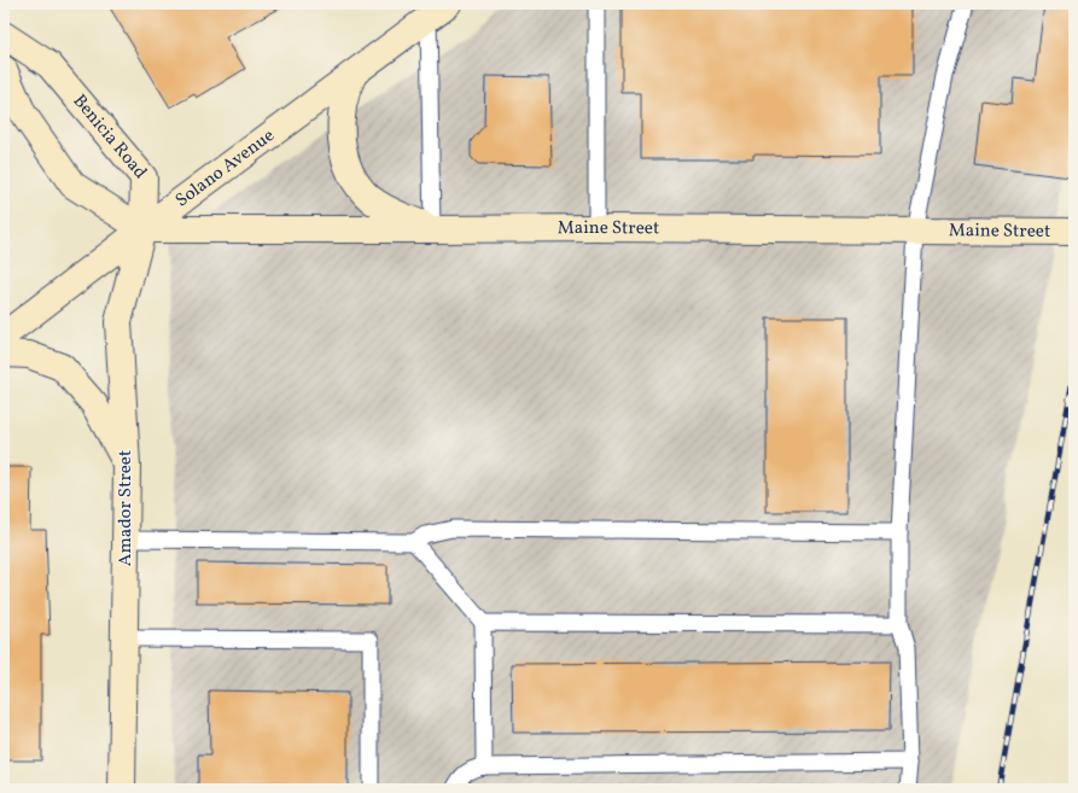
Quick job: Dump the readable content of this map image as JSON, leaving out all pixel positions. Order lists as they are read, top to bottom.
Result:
{
  "streets": {
    "street": [
      "Benicia Road",
      "Solano Avenue",
      "Maine Street",
      "Amador Street"
    ]
  },
  "crossings": [
    ["Benicia Road", "Solano Avenue"],
    ["Benicia Road", "Maine Street"],
    ["Benicia Road", "Amador Street"],
    ["Solano Avenue", "Maine Street"],
    ["Solano Avenue", "Amador Street"],
    ["Maine Street", "Amador Street"]
  ]
}
